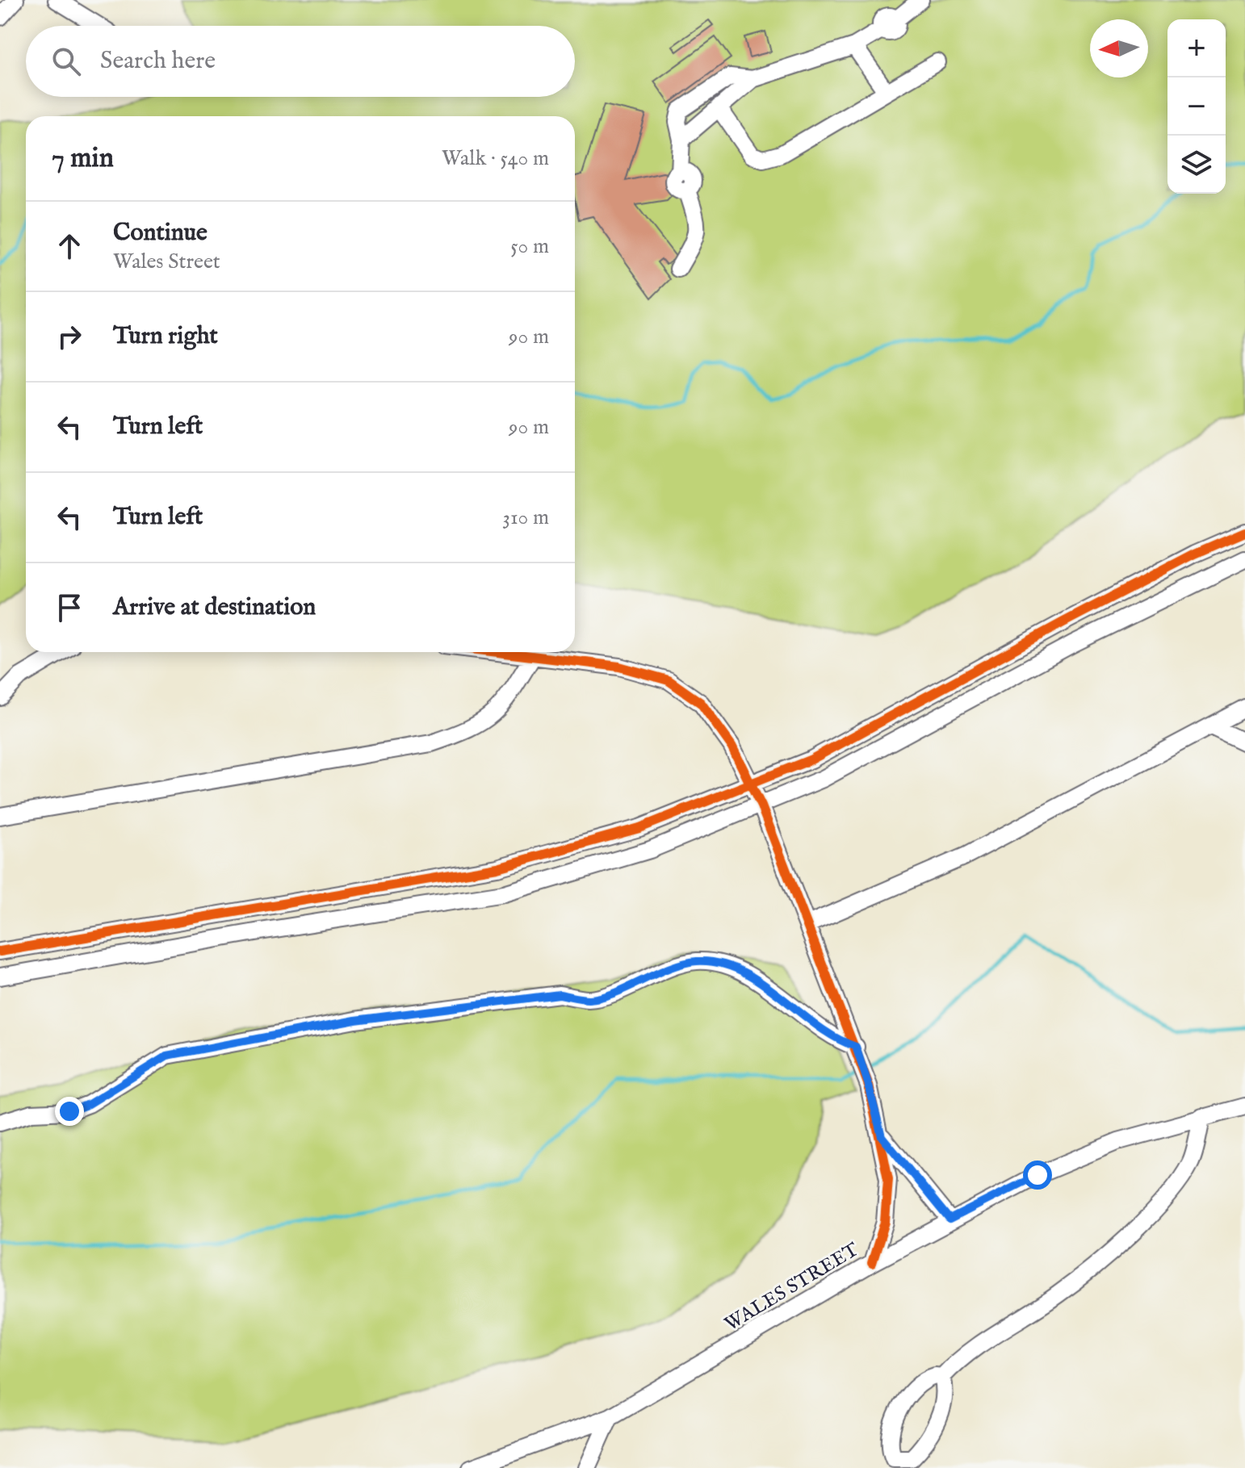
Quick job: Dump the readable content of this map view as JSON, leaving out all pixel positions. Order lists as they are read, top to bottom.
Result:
{
  "streets": {
    "street": ["WALES STREET"]
  },
  "north": "left",
  "page": {
    "map_buttons": ["+", "−"],
    "search": "Search here",
    "heading": ["7 min", "Walk · 540 m"],
    "list": [
      ["Continue", "Wales Street", "50 m"],
      ["Turn right", "90 m"],
      ["Turn left", "90 m"],
      ["Turn left", "310 m"],
      "Arrive at destination"
    ]
  }
}
